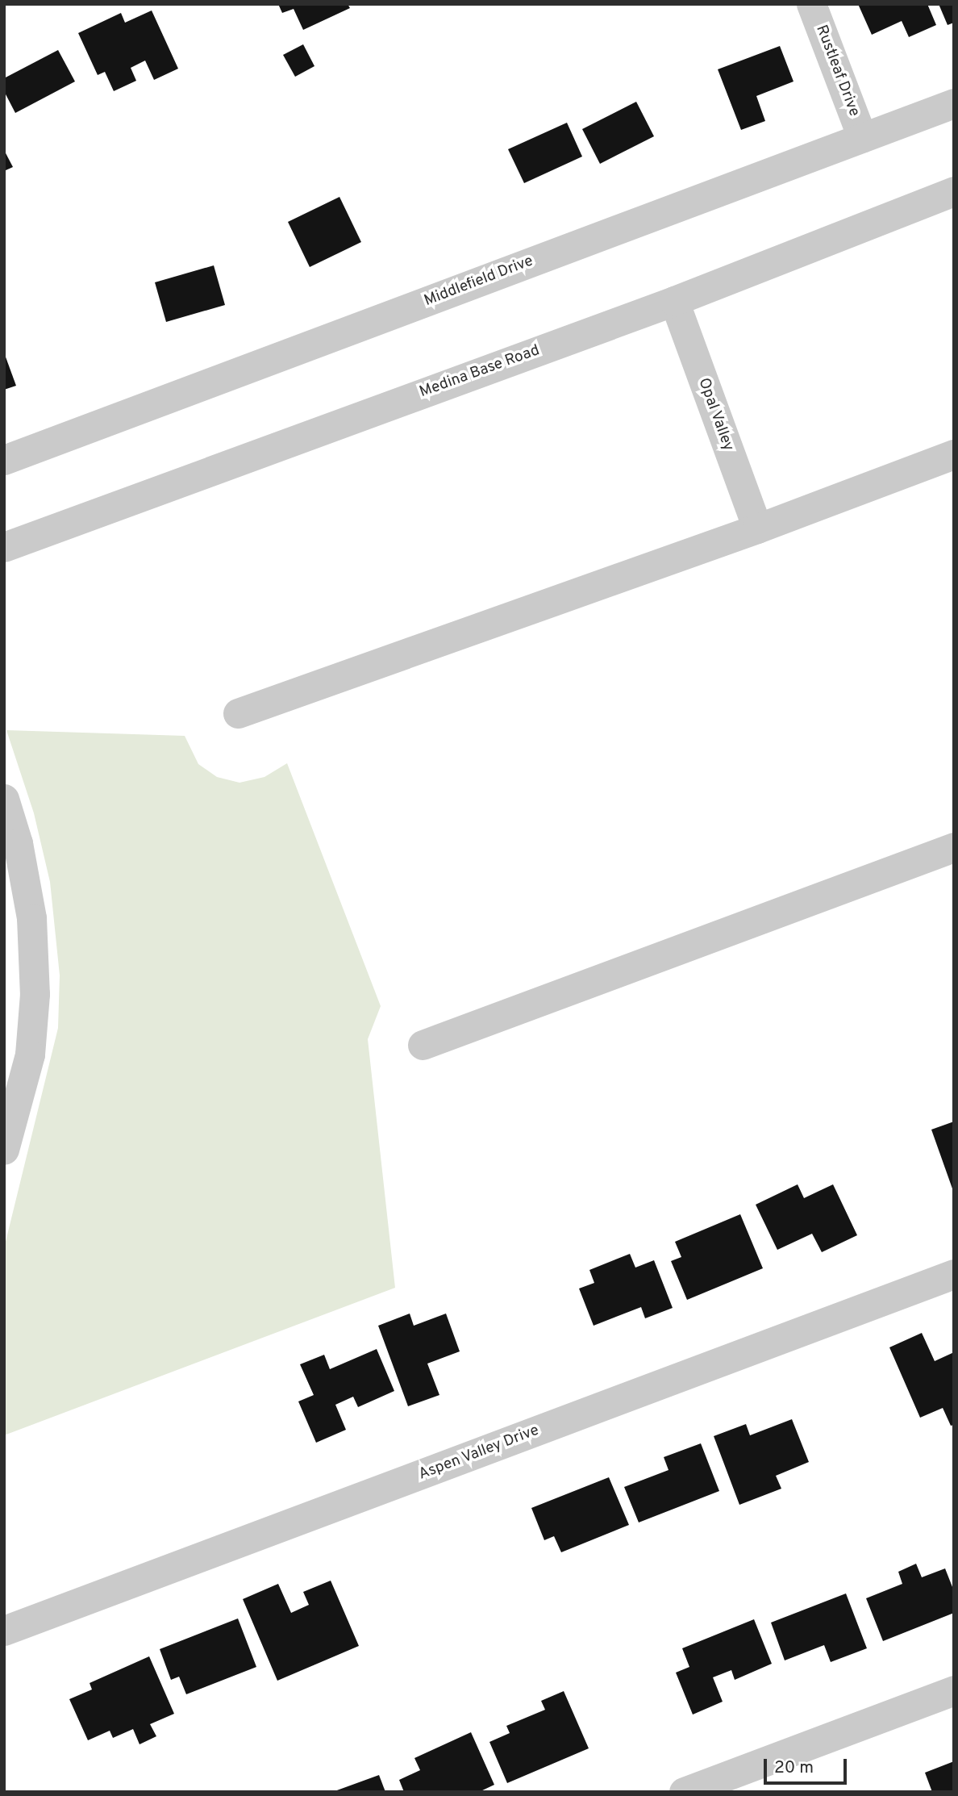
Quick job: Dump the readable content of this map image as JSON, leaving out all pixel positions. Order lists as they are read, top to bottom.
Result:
{
  "streets": {
    "street": [
      "Rustleaf Drive",
      "Middlefield Drive",
      "Medina Base Road",
      "Opal Valley",
      "Aspen Valley Drive"
    ]
  },
  "crossings": [
    ["Rustleaf Drive", "Middlefield Drive"],
    ["Medina Base Road", "Opal Valley"]
  ],
  "scale_bar": "20 m"
}
